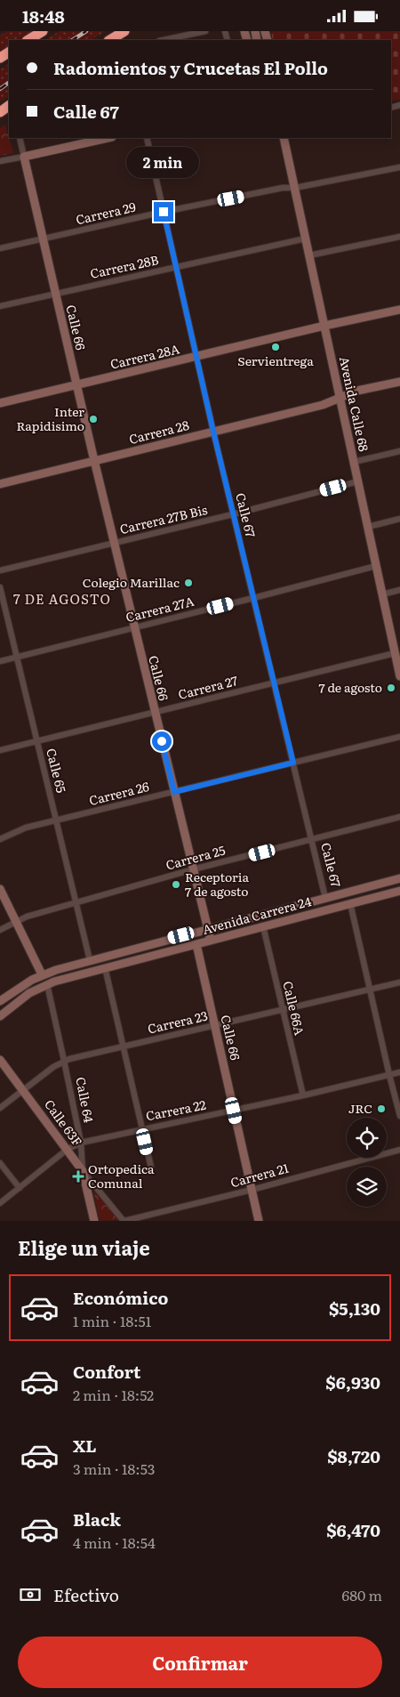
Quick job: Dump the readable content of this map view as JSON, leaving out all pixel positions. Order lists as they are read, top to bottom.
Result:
{
  "streets": {
    "main road": [
      "Calle 66",
      "Carrera 28A",
      "Avenida Calle 68",
      "Carrera 28",
      "Avenida Carrera 24",
      "Calle 64",
      "Calle 63F"
    ],
    "street": [
      "Carrera 29",
      "Carrera 28B",
      "Calle 67",
      "Carrera 27B Bis",
      "Carrera 27A",
      "Carrera 27",
      "Calle 65",
      "Carrera 26",
      "Carrera 25",
      "Calle 66A",
      "Carrera 23",
      "Carrera 22",
      "Carrera 21"
    ]
  },
  "crossings": [
    ["Carrera 29", "Calle 66"],
    ["Carrera 29", "Avenida Calle 68"],
    ["Carrera 29", "Calle 67"],
    ["Carrera 28B", "Calle 66"],
    ["Carrera 28B", "Avenida Calle 68"],
    ["Carrera 28B", "Calle 67"],
    ["Calle 66", "Carrera 28A"],
    ["Calle 66", "Carrera 28"],
    ["Calle 66", "Carrera 27B Bis"],
    ["Calle 66", "Carrera 27A"],
    ["Calle 66", "Carrera 27"],
    ["Calle 66", "Carrera 26"],
    ["Calle 66", "Carrera 25"],
    ["Calle 66", "Avenida Carrera 24"],
    ["Calle 66", "Carrera 23"],
    ["Calle 66", "Carrera 22"],
    ["Calle 66", "Carrera 21"],
    ["Carrera 28A", "Avenida Calle 68"],
    ["Carrera 28A", "Calle 67"],
    ["Avenida Calle 68", "Carrera 28"],
    ["Avenida Calle 68", "Carrera 27B Bis"],
    ["Avenida Calle 68", "Carrera 27A"],
    ["Avenida Calle 68", "Carrera 27"],
    ["Carrera 28", "Calle 67"],
    ["Calle 67", "Carrera 27B Bis"],
    ["Calle 67", "Carrera 27A"],
    ["Calle 67", "Carrera 27"],
    ["Calle 67", "Carrera 26"],
    ["Calle 67", "Carrera 25"],
    ["Calle 67", "Avenida Carrera 24"],
    ["Carrera 27A", "Calle 65"],
    ["Carrera 27", "Calle 65"],
    ["Calle 65", "Carrera 26"],
    ["Calle 65", "Carrera 25"],
    ["Calle 65", "Avenida Carrera 24"],
    ["Avenida Carrera 24", "Calle 66A"],
    ["Avenida Carrera 24", "Calle 64"],
    ["Calle 66A", "Carrera 23"],
    ["Calle 66A", "Carrera 22"],
    ["Carrera 23", "Calle 64"],
    ["Carrera 23", "Calle 63F"],
    ["Calle 64", "Carrera 22"],
    ["Calle 64", "Calle 63F"],
    ["Carrera 22", "Calle 63F"],
    ["Calle 63F", "Carrera 21"]
  ],
  "districts": ["7 DE AGOSTO"],
  "places": {
    "other": [
      "Servientrega",
      "Inter Rapidisimo",
      "Colegio Marillac",
      "7 de agosto",
      "Receptoria 7 de agosto",
      "JRC"
    ],
    "health": ["Ortopedica Comunal"]
  },
  "page": {
    "status": "18:48",
    "banner": ["Radomientos y Crucetas El Pollo", "Calle 67"],
    "bubble": "2 min",
    "heading": "Elige un viaje",
    "list": [
      {
        "name": "Económico",
        "note": "1 min · 18:51",
        "value": "$5,130"
      },
      {
        "name": "Confort",
        "note": "2 min · 18:52",
        "value": "$6,930"
      },
      {
        "name": "XL",
        "note": "3 min · 18:53",
        "value": "$8,720"
      },
      {
        "name": "Black",
        "note": "4 min · 18:54",
        "value": "$6,470"
      }
    ],
    "pay": ["Efectivo", "680 m"],
    "buttons": "Confirmar"
  }
}
